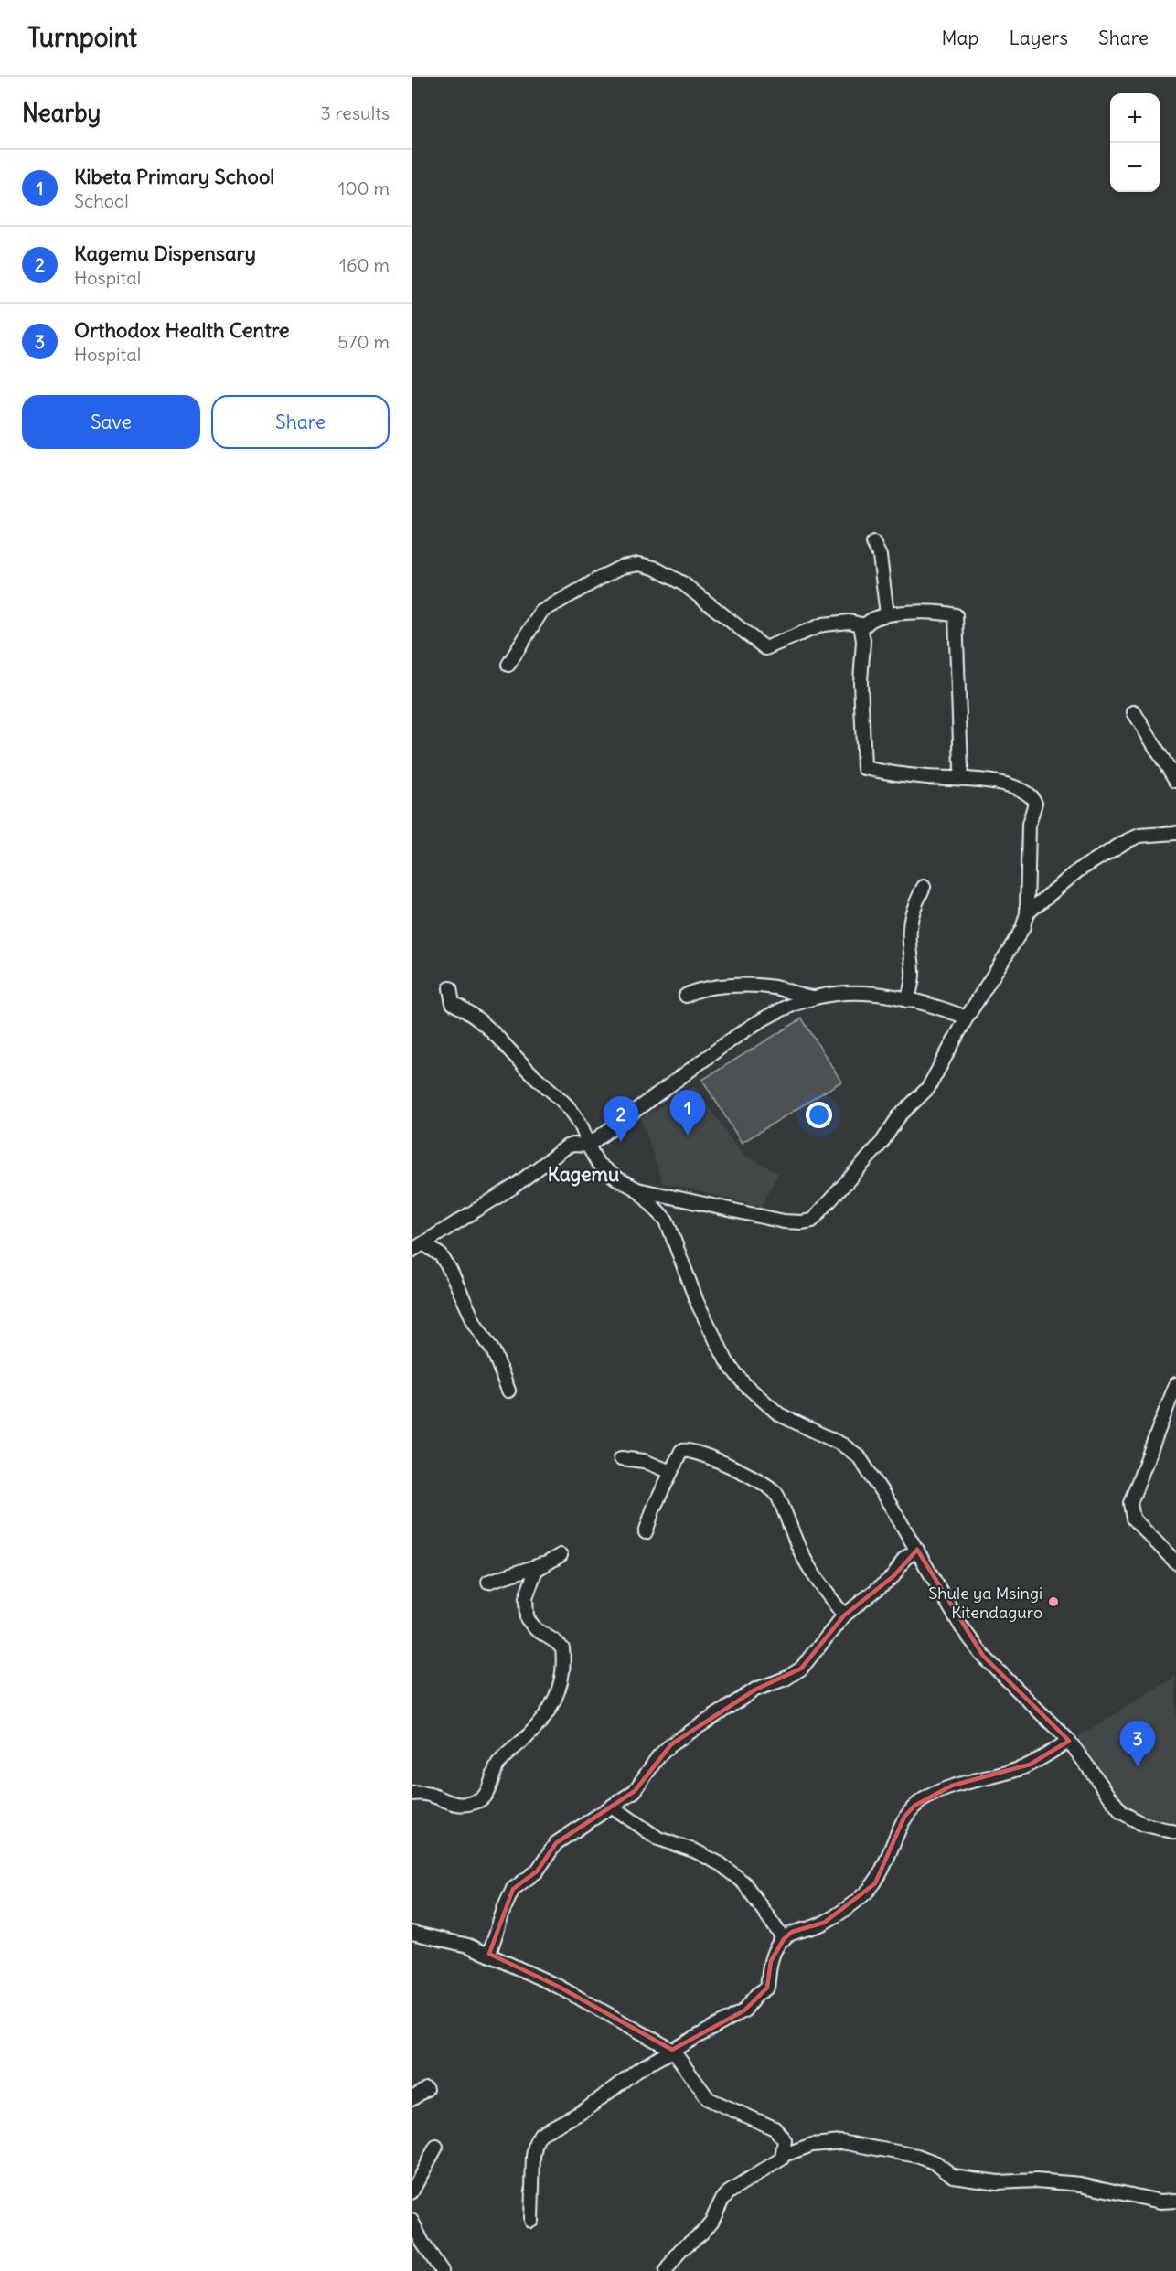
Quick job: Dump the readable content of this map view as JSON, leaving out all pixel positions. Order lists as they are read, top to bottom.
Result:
{
  "districts": ["Kagemu"],
  "places": ["Shule ya Msingi Kitendaguro"],
  "page": {
    "header": "Turnpoint",
    "nav": ["Map", "Layers", "Share"],
    "heading": ["Nearby", "3 results"],
    "map_buttons": ["+", "−"],
    "list": [
      {
        "mark": "1",
        "name": "Kibeta Primary School",
        "note": "School",
        "value": "100 m"
      },
      {
        "mark": "2",
        "name": "Kagemu Dispensary",
        "note": "Hospital",
        "value": "160 m"
      },
      {
        "mark": "3",
        "name": "Orthodox Health Centre",
        "note": "Hospital",
        "value": "570 m"
      }
    ],
    "buttons": ["Save", "Share"],
    "pins": ["1", "2", "3"]
  }
}
